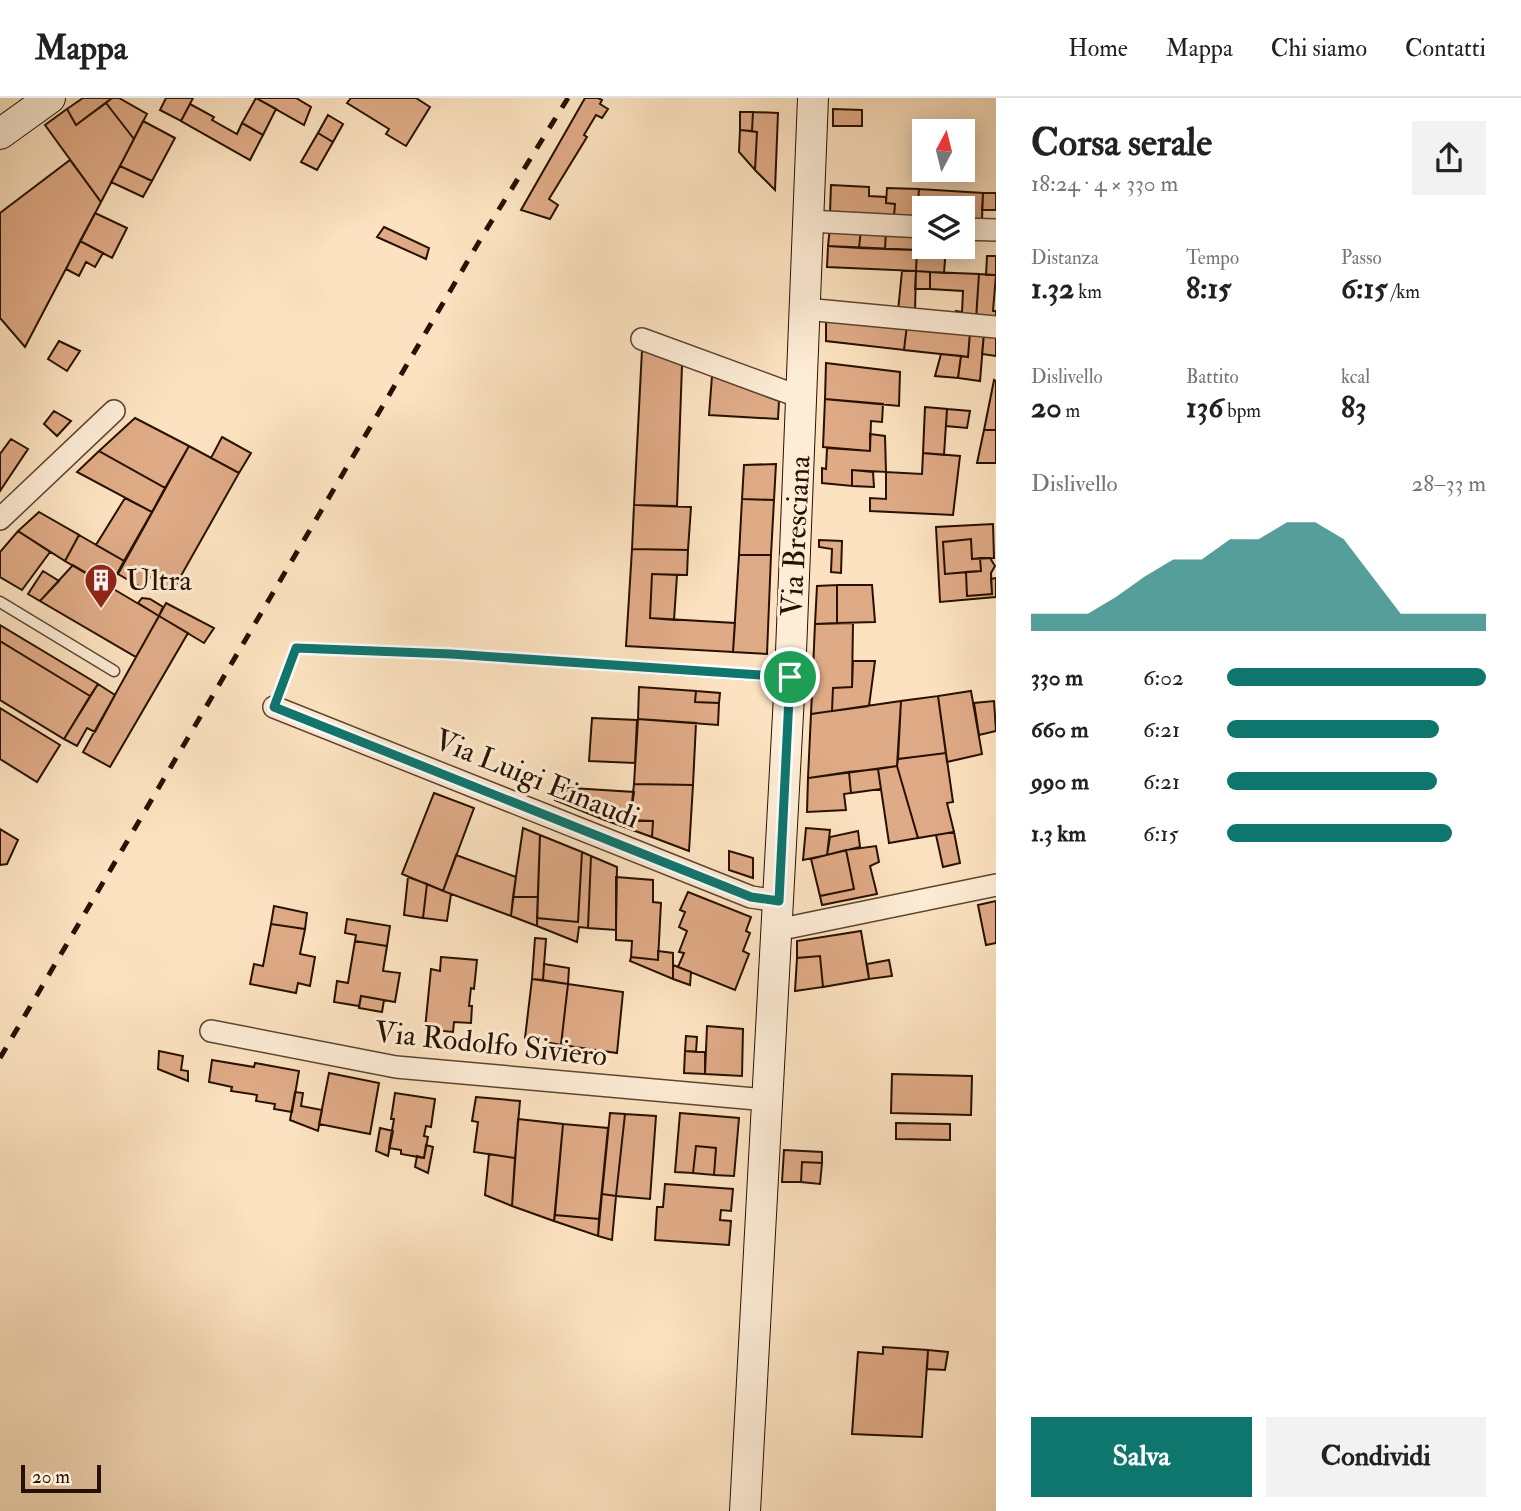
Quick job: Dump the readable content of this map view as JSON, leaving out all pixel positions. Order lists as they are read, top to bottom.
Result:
{
  "streets": {
    "main road": ["Via Bresciana"],
    "street": ["Via Luigi Einaudi", "Via Rodolfo Siviero"]
  },
  "crossings": [
    ["Via Bresciana", "Via Luigi Einaudi"],
    ["Via Bresciana", "Via Rodolfo Siviero"]
  ],
  "places": {
    "building": ["Ultra"]
  },
  "scale_bar": "20 m",
  "north": "top",
  "page": {
    "header": "Mappa",
    "nav": [
      "Home",
      "Mappa",
      "Chi siamo",
      "Contatti"
    ],
    "heading": ["Corsa serale", "18:24 · 4 × 330 m"],
    "stats": [
      ["Distanza", "1.32 km"],
      ["Tempo", "8:15"],
      ["Passo", "6:15 /km"],
      ["Dislivello", "20 m"],
      ["Battito", "136 bpm"],
      ["kcal", "83"]
    ],
    "chart": ["Dislivello", "28–33 m"],
    "list": [
      {
        "name": "330 m",
        "note": "6:02"
      },
      {
        "name": "660 m",
        "note": "6:21"
      },
      {
        "name": "990 m",
        "note": "6:21"
      },
      {
        "name": "1.3 km",
        "note": "6:15"
      }
    ],
    "buttons": ["Salva", "Condividi"],
    "scale": "20 m"
  }
}
